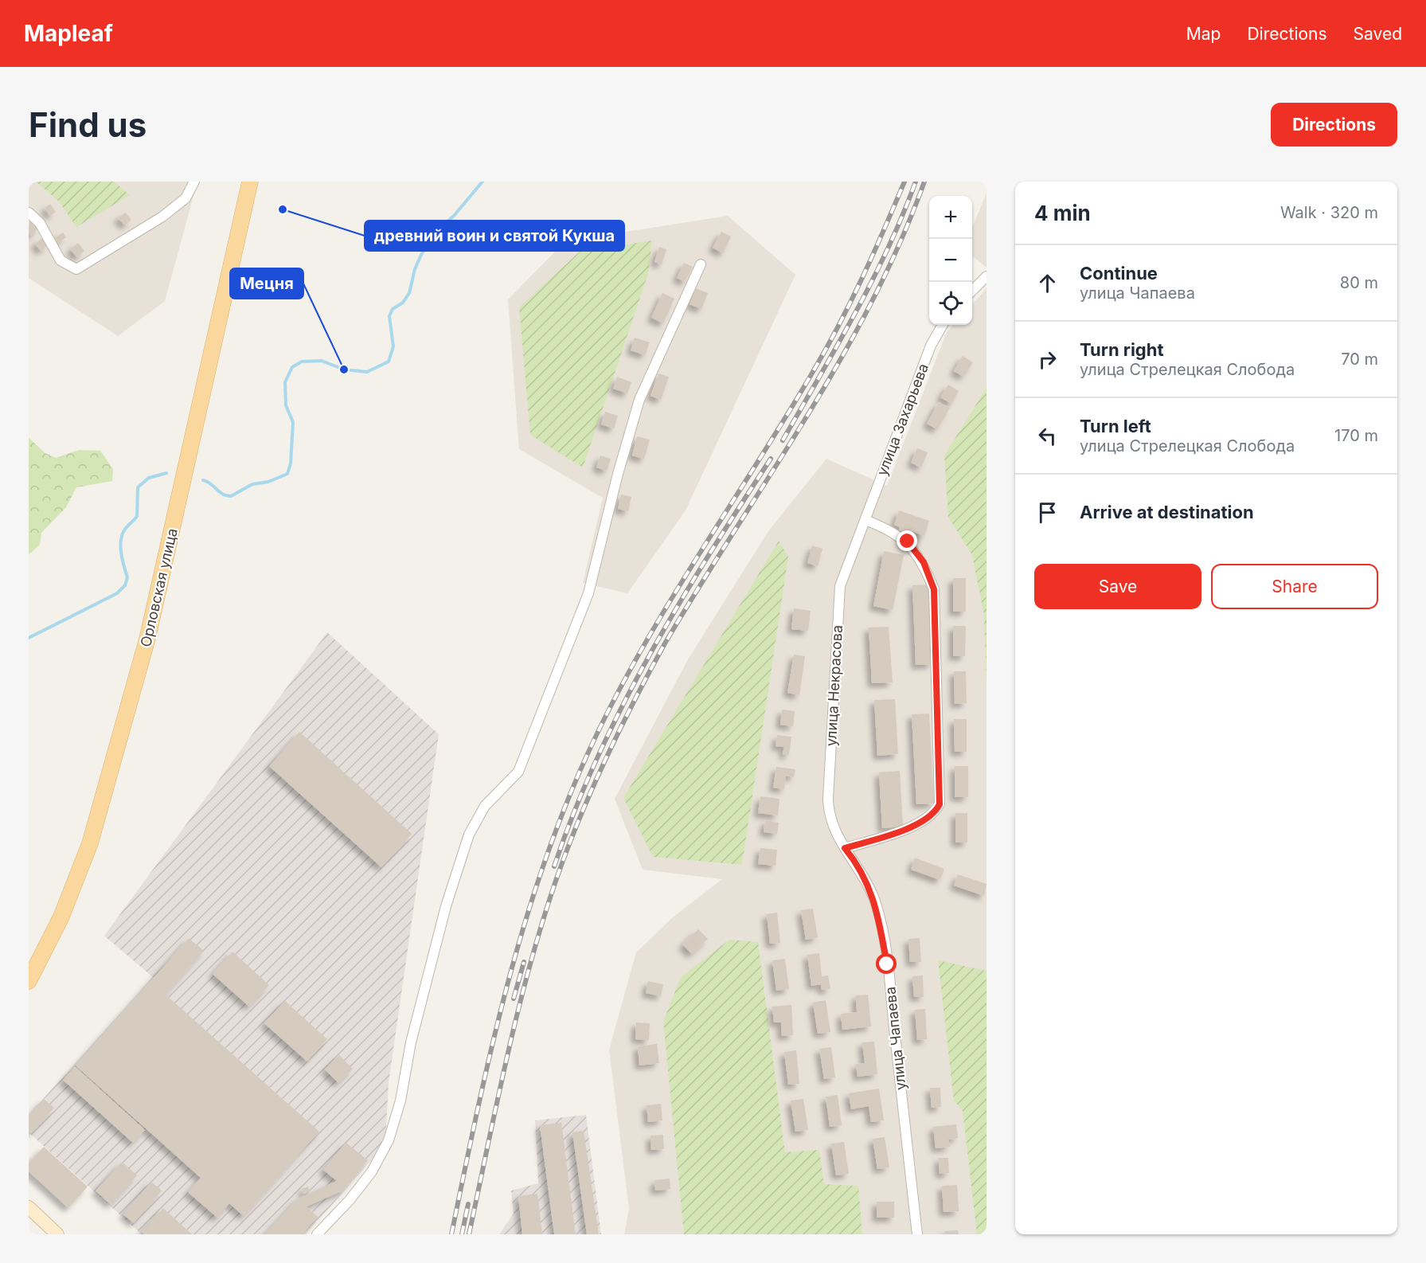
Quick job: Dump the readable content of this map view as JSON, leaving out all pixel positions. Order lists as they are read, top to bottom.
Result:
{
  "streets": {
    "main road": ["Орловская улица"],
    "street": ["улица Захарьева", "улица Некрасова", "улица Чапаева"]
  },
  "crossings": [
    ["улица Захарьева", "улица Некрасова"],
    ["улица Некрасова", "улица Чапаева"]
  ],
  "places": ["древний воин и святой Кукша", "Мецня"],
  "page": {
    "header": "Mapleaf",
    "nav": ["Map", "Directions", "Saved"],
    "buttons": [
      "Directions",
      ["Save", "Share"]
    ],
    "title": "Find us",
    "heading": ["4 min", "Walk · 320 m"],
    "map_buttons": ["+", "−"],
    "list": [
      ["Continue", "улица Чапаева", "80 m"],
      ["Turn right", "улица Стрелецкая Слобода", "70 m"],
      ["Turn left", "улица Стрелецкая Слобода", "170 m"],
      "Arrive at destination"
    ]
  }
}
